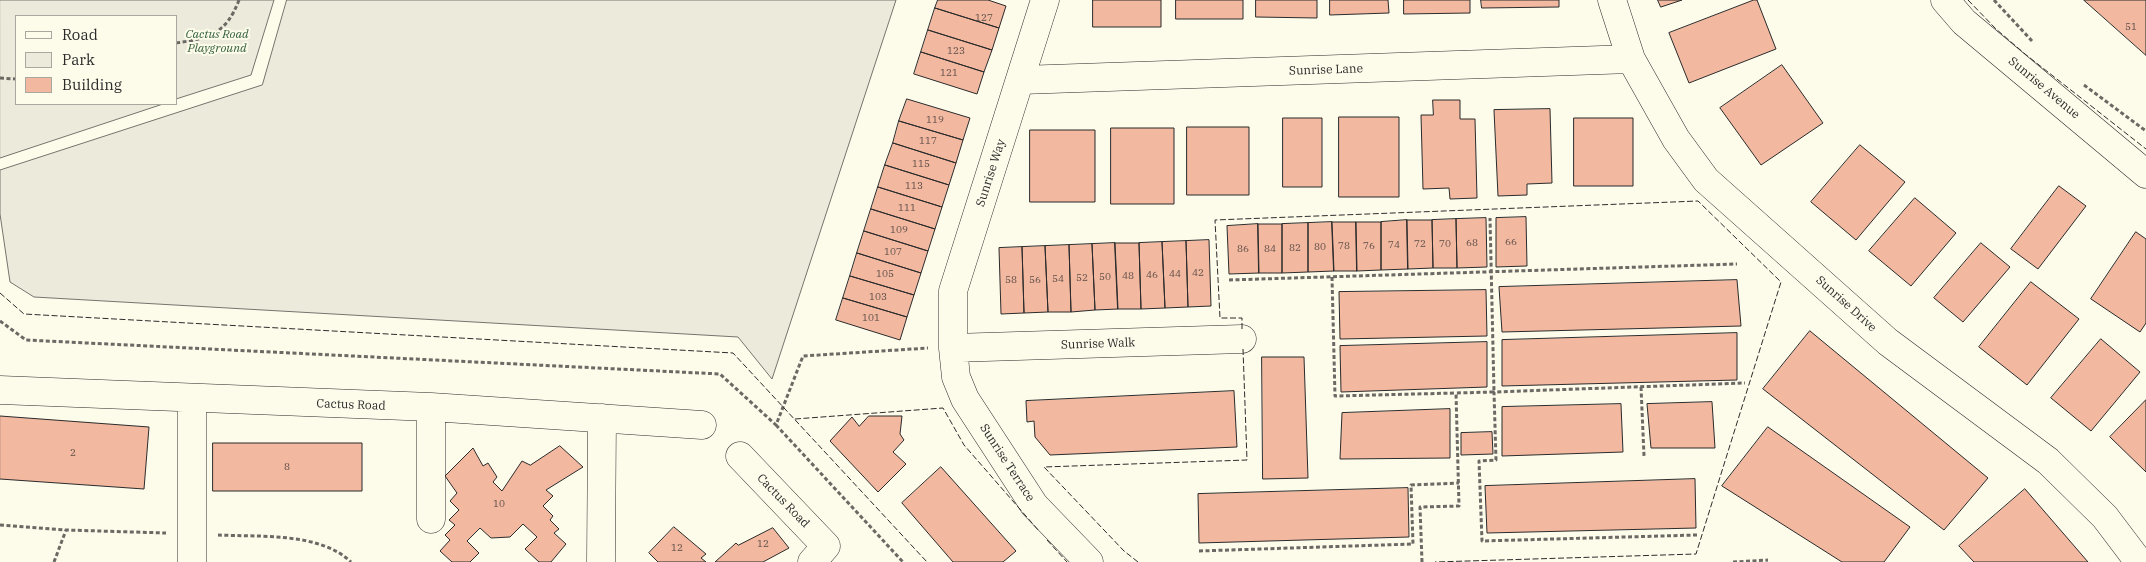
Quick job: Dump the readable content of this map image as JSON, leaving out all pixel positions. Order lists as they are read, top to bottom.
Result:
{
  "streets": {
    "street": [
      "Sunrise Lane",
      "Sunrise Avenue",
      "Sunrise Way",
      "Sunrise Drive",
      "Sunrise Walk",
      "Cactus Road",
      "Sunrise Terrace"
    ]
  },
  "crossings": [
    ["Sunrise Lane", "Sunrise Way"],
    ["Sunrise Lane", "Sunrise Drive"],
    ["Sunrise Way", "Sunrise Walk"],
    ["Sunrise Way", "Sunrise Terrace"],
    ["Sunrise Walk", "Sunrise Terrace"]
  ],
  "parks": ["Cactus Road Playground"],
  "house_numbers": [
    "127",
    "51",
    "123",
    "121",
    "119",
    "117",
    "115",
    "113",
    "111",
    "109",
    "66",
    "68",
    "72",
    "70",
    "74",
    "78",
    "76",
    "80",
    "82",
    "86",
    "84",
    "107",
    "42",
    "105",
    "44",
    "46",
    "48",
    "50",
    "52",
    "54",
    "58",
    "56",
    "103",
    "101",
    "2",
    "8",
    "10",
    "12",
    "12"
  ],
  "legend": ["Road", "Park", "Building"]
}
